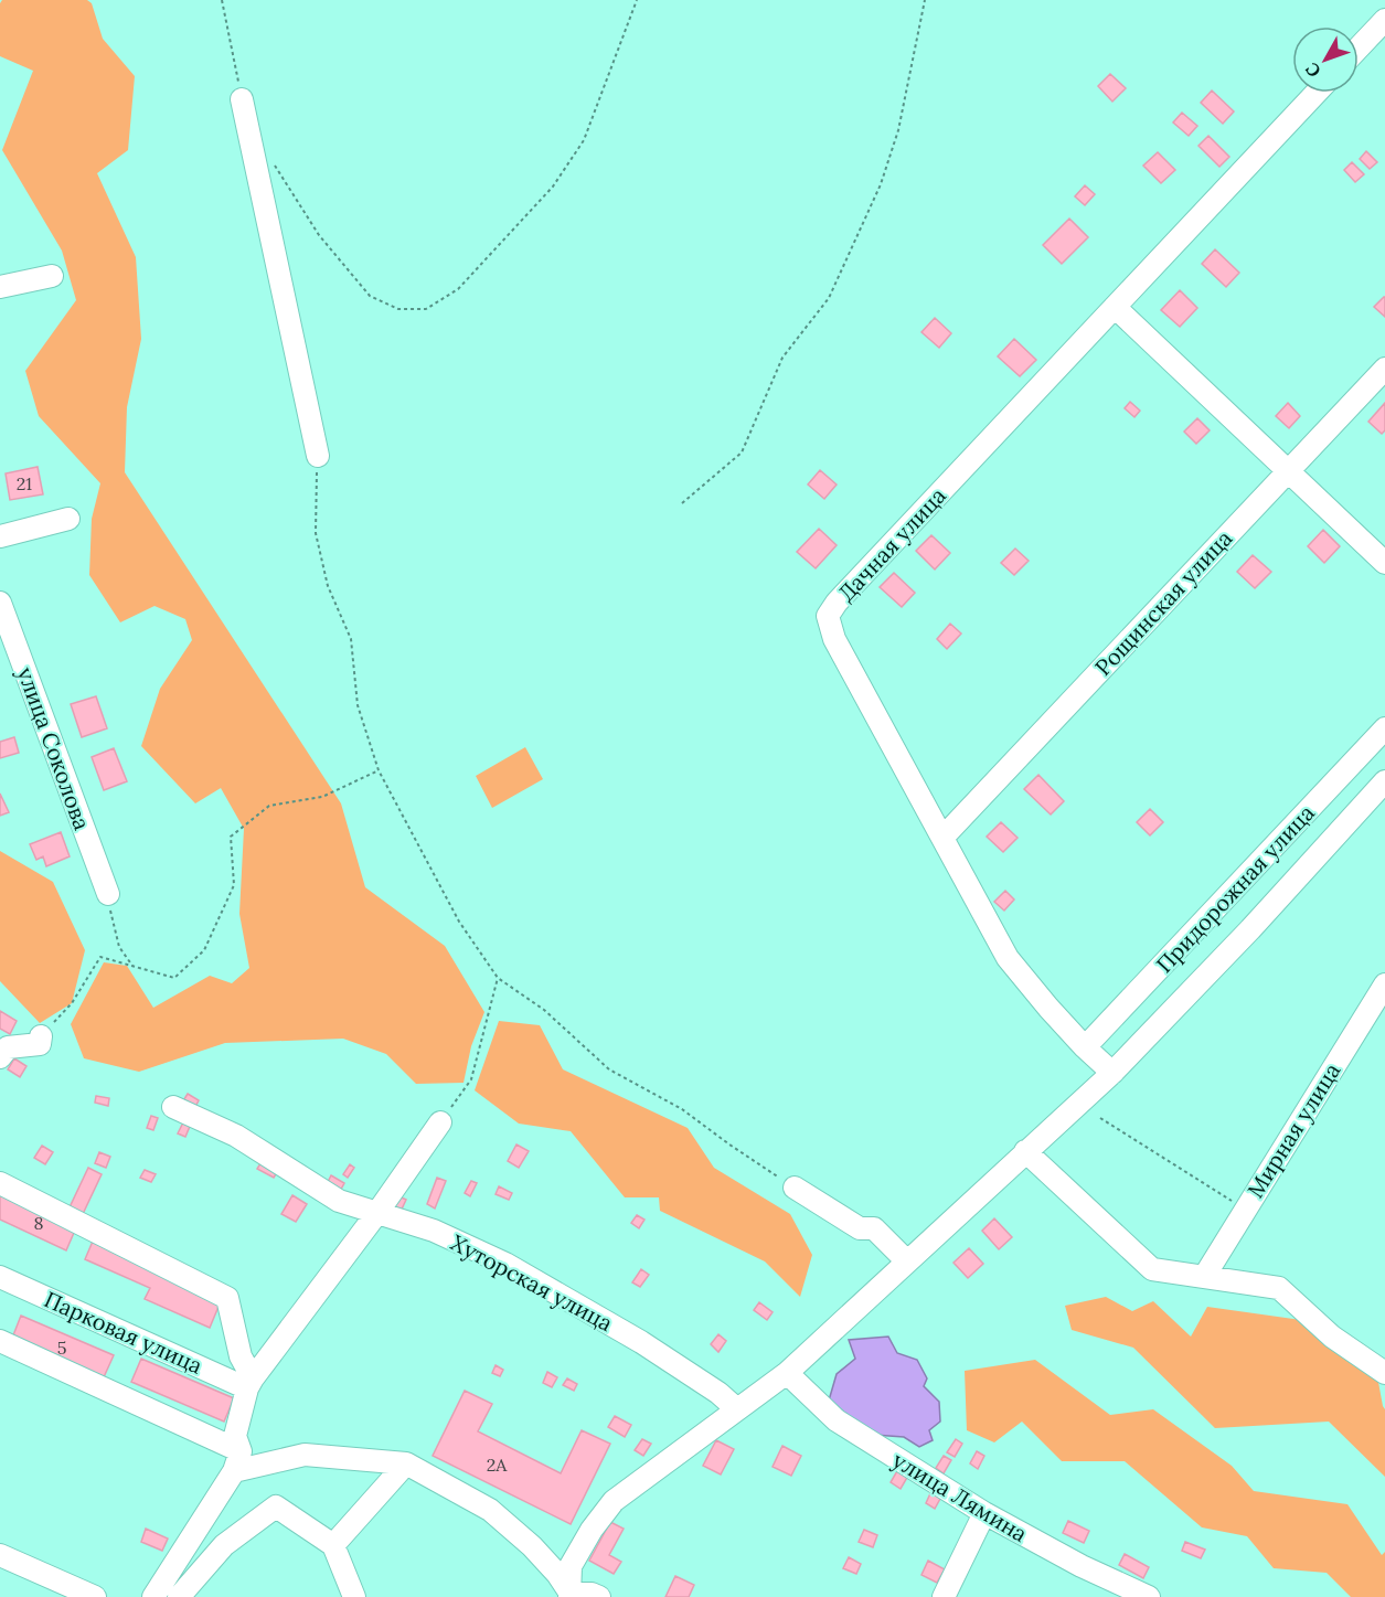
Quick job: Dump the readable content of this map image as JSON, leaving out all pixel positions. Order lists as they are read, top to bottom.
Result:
{
  "streets": {
    "street": [
      "Дачная улица",
      "Рощинская улица",
      "улица Соколова",
      "Придорожная улица",
      "Мирная улица",
      "Хуторская улица",
      "Парковая улица",
      "улица Лямина"
    ]
  },
  "crossings": [
    ["Дачная улица", "Рощинская улица"],
    ["Дачная улица", "Придорожная улица"]
  ],
  "house_numbers": [
    "21",
    "8",
    "5",
    "2А"
  ],
  "north": "bottom left"
}
